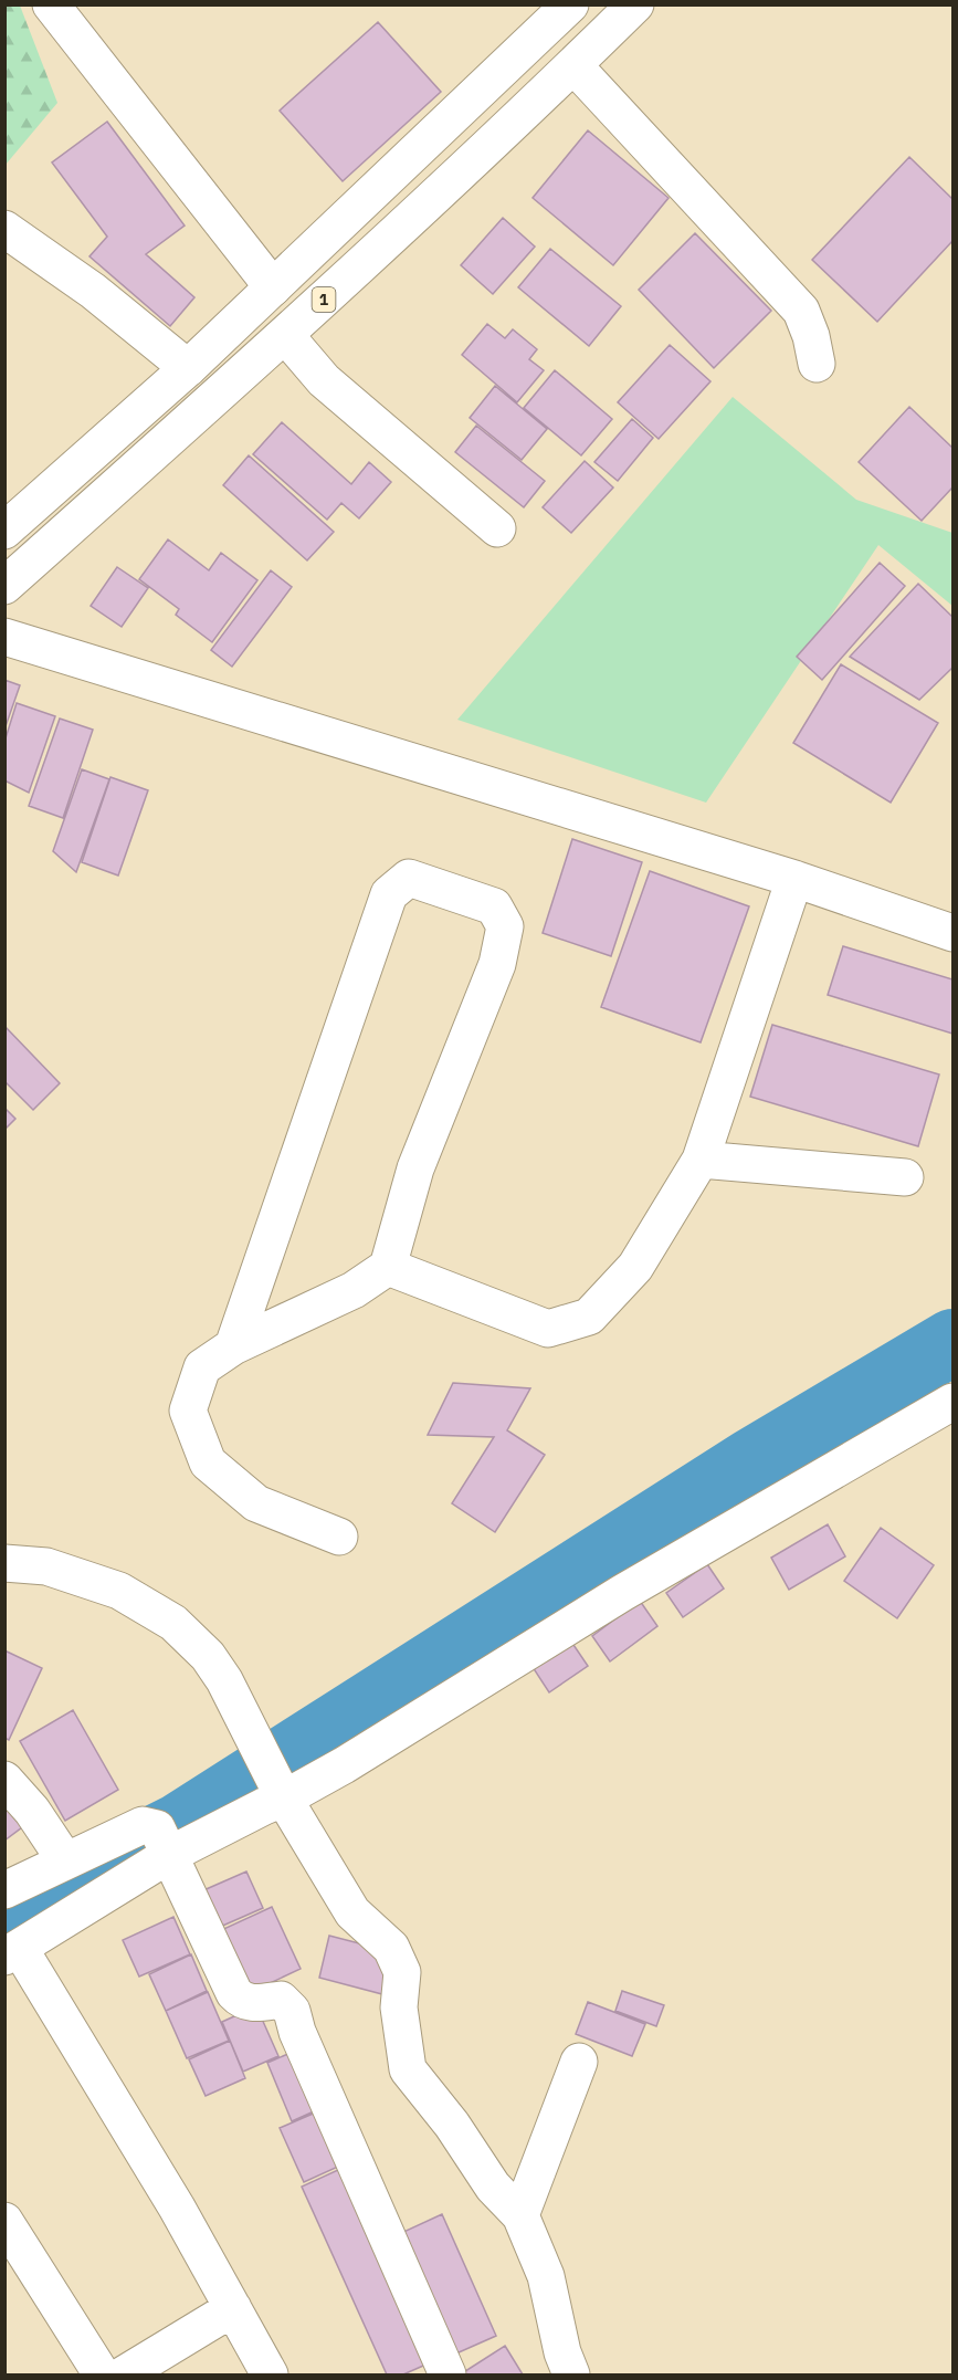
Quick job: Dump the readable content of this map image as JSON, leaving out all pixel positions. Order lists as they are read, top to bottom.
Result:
{
  "streets": {
    "main road": ["1"]
  }
}
